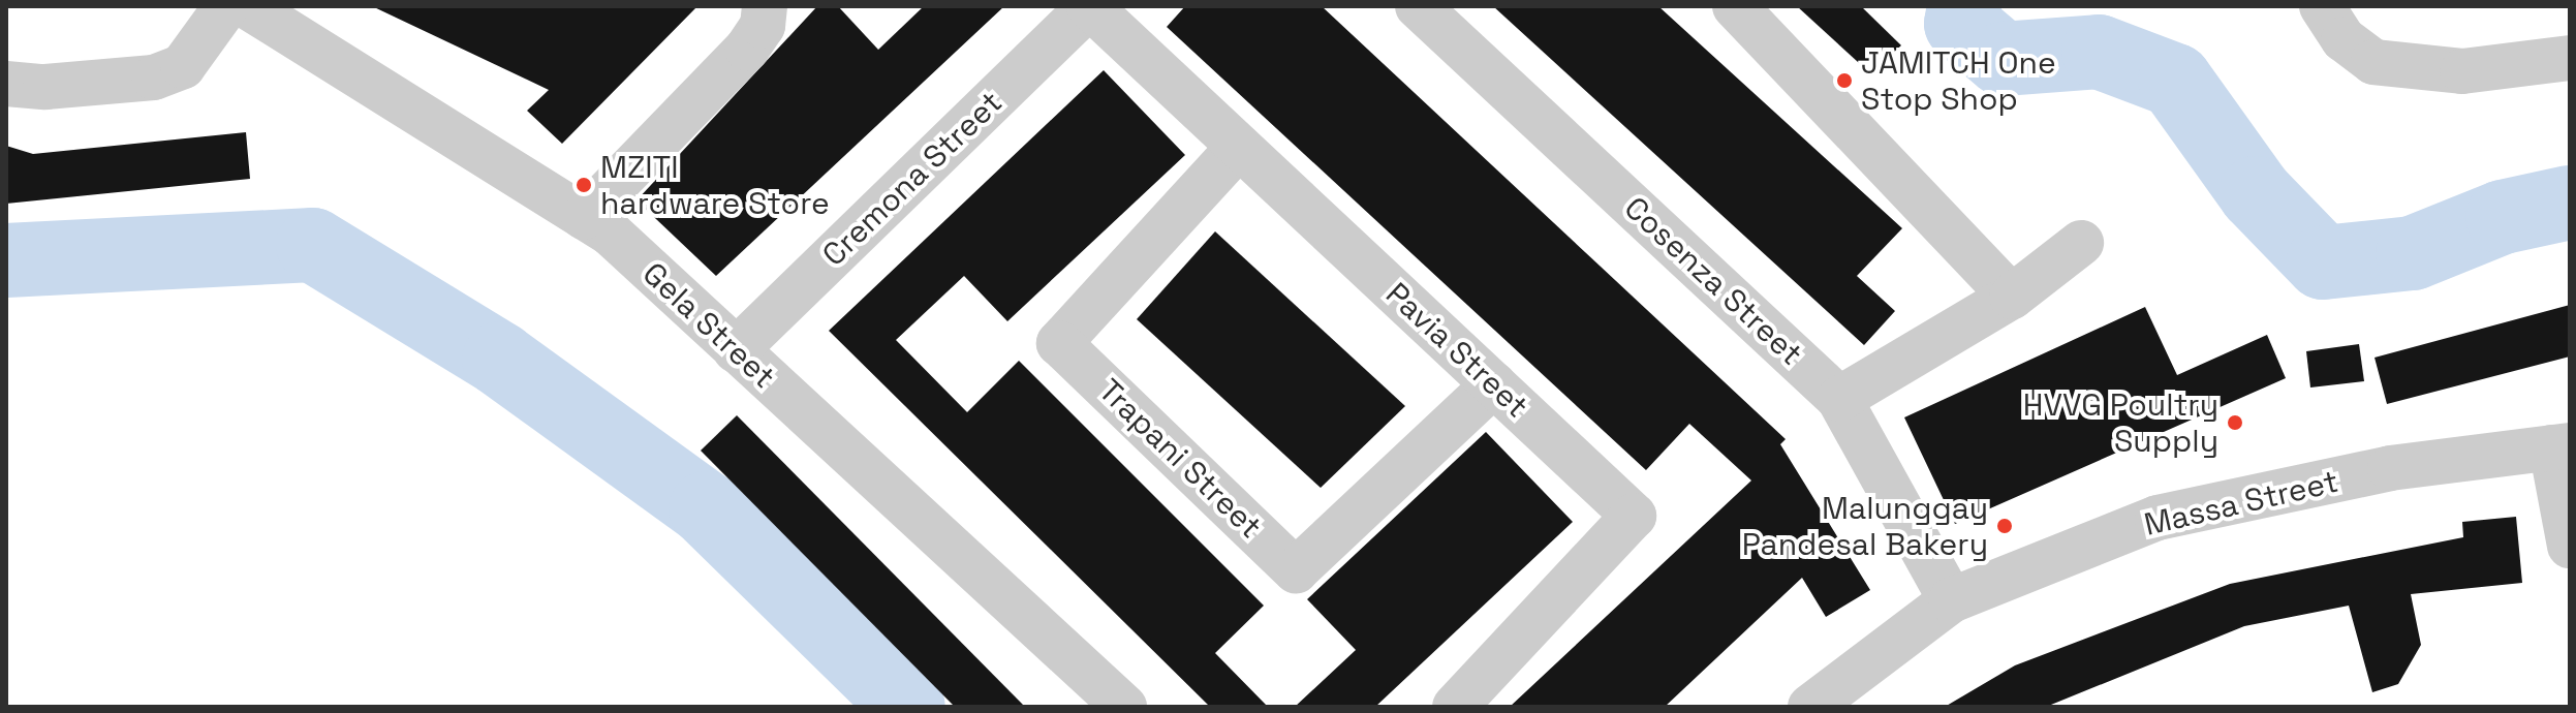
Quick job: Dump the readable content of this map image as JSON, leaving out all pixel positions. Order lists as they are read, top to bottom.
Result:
{
  "streets": {
    "street": [
      "Cremona Street",
      "Cosenza Street",
      "Gela Street",
      "Pavia Street",
      "Trapani Street",
      "Massa Street"
    ]
  },
  "crossings": [
    ["Cremona Street", "Gela Street"],
    ["Cremona Street", "Pavia Street"],
    ["Cosenza Street", "Massa Street"],
    ["Pavia Street", "Trapani Street"]
  ],
  "places": [
    "JAMITCH One Stop Shop",
    "MZITI hardware Store",
    "HVVG Poultry Supply",
    "Malunggay Pandesal Bakery"
  ]
}
